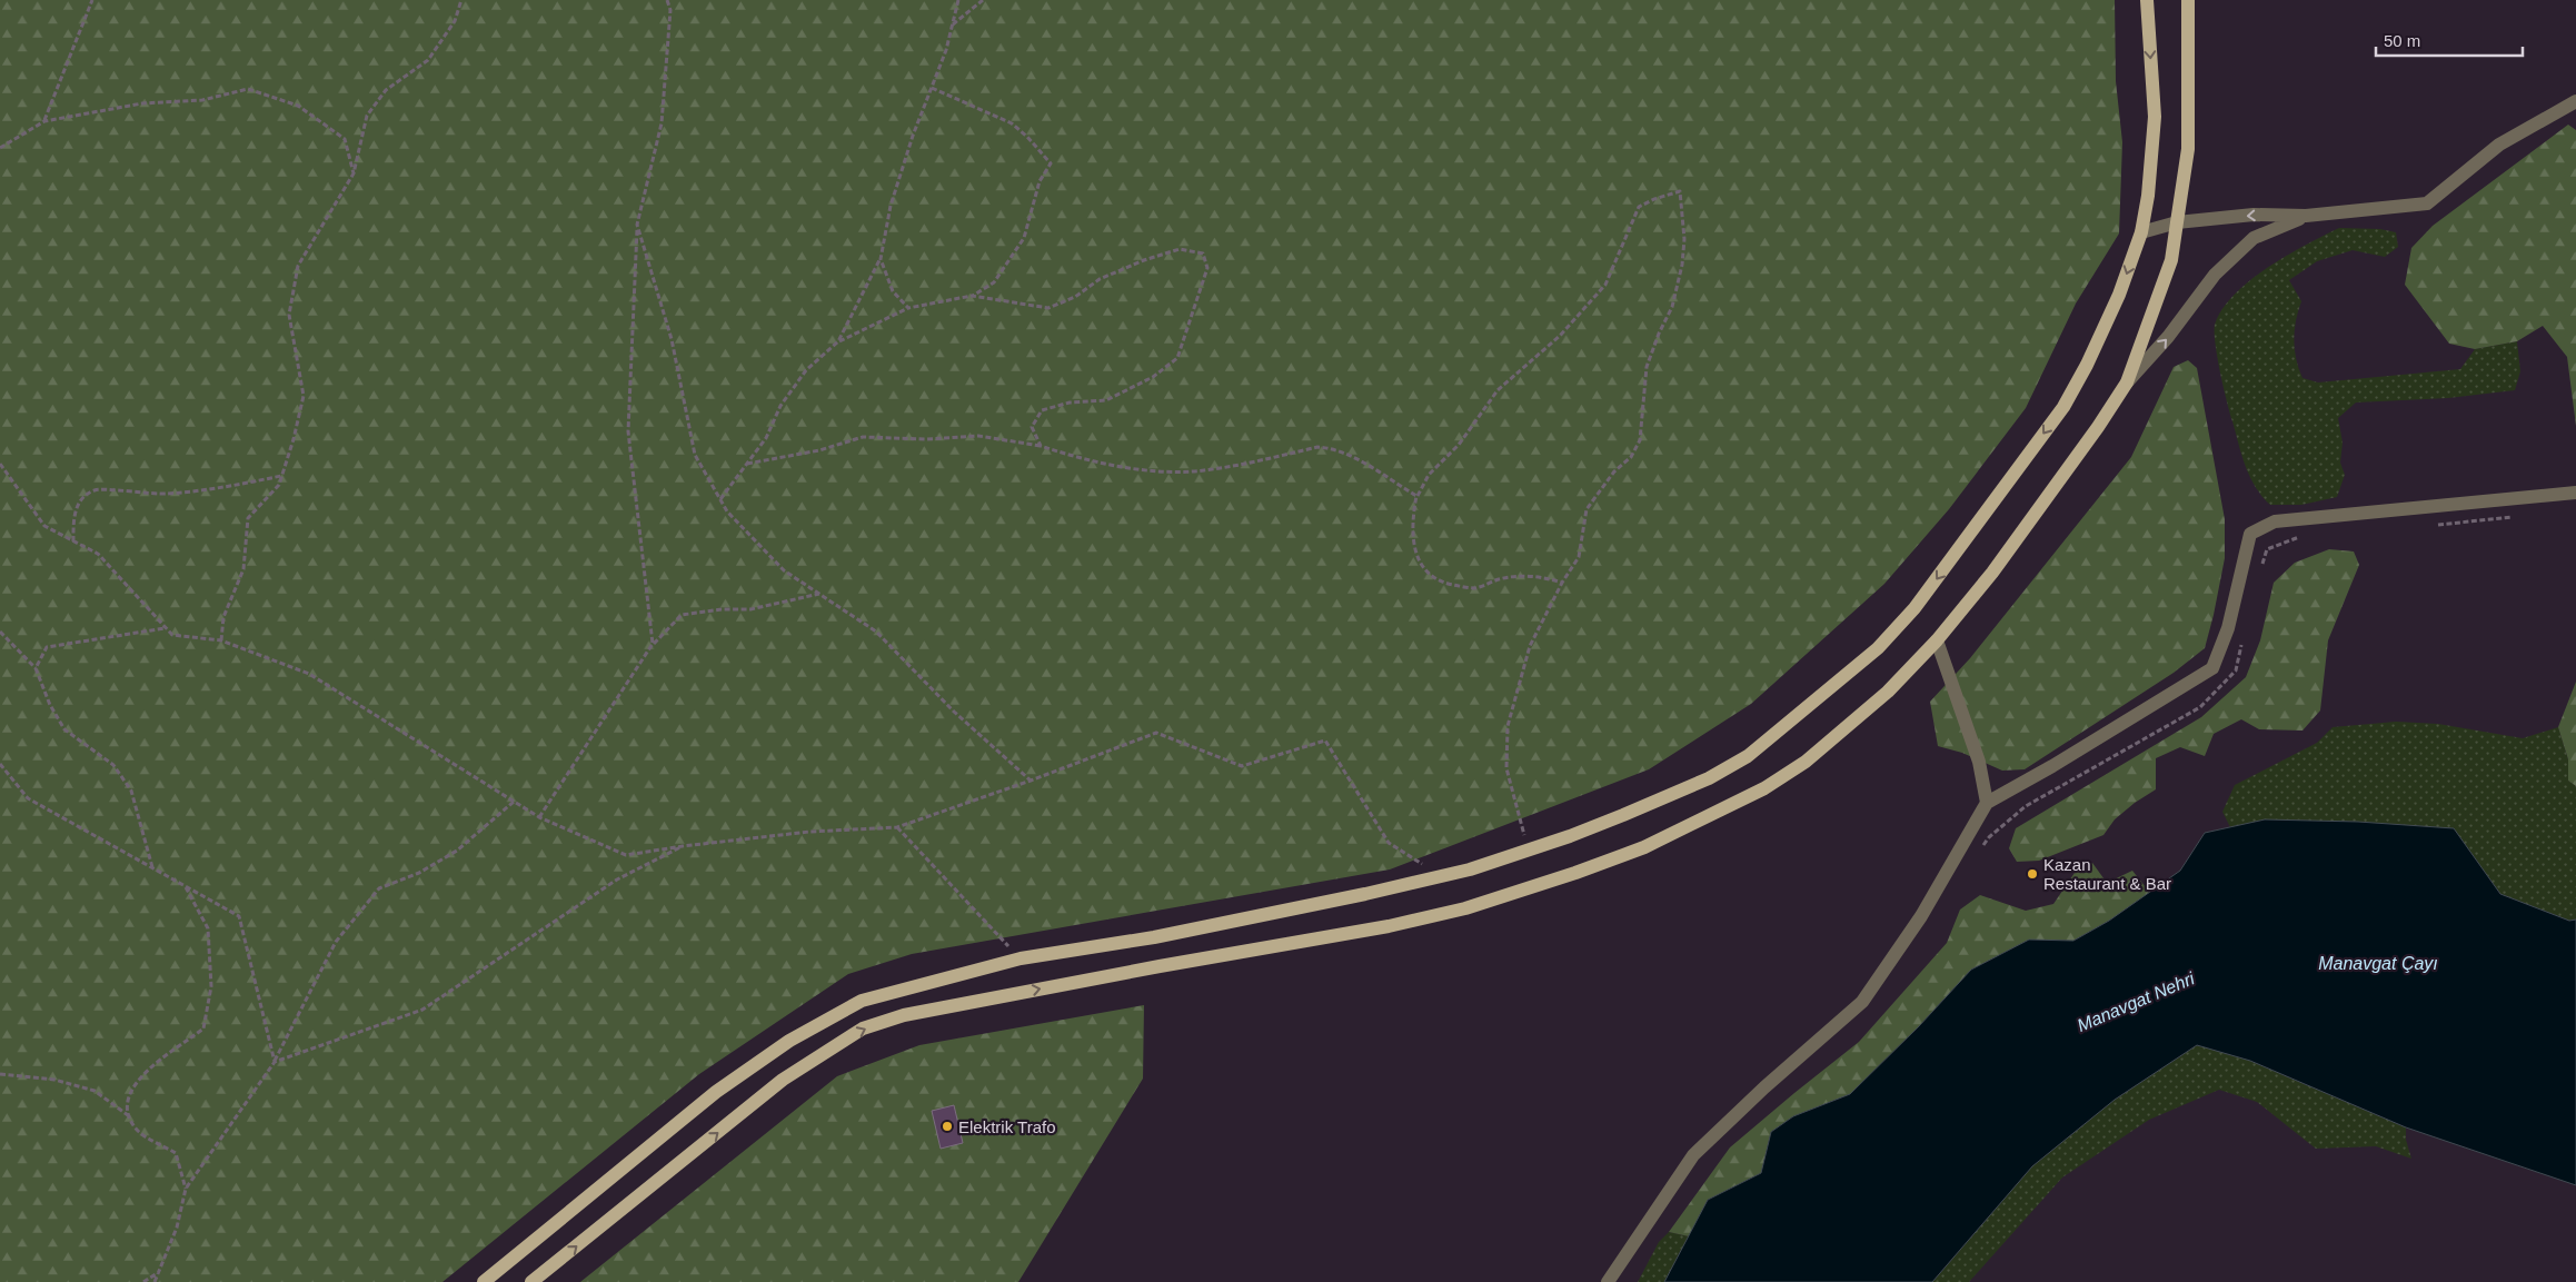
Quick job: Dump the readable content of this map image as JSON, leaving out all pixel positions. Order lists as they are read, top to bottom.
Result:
{
  "water": ["Manavgat Çayı", "Manavgat Nehri"],
  "places": ["Kazan Restaurant & Bar", "Elektrik Trafo"],
  "scale_bar": "50 m"
}
